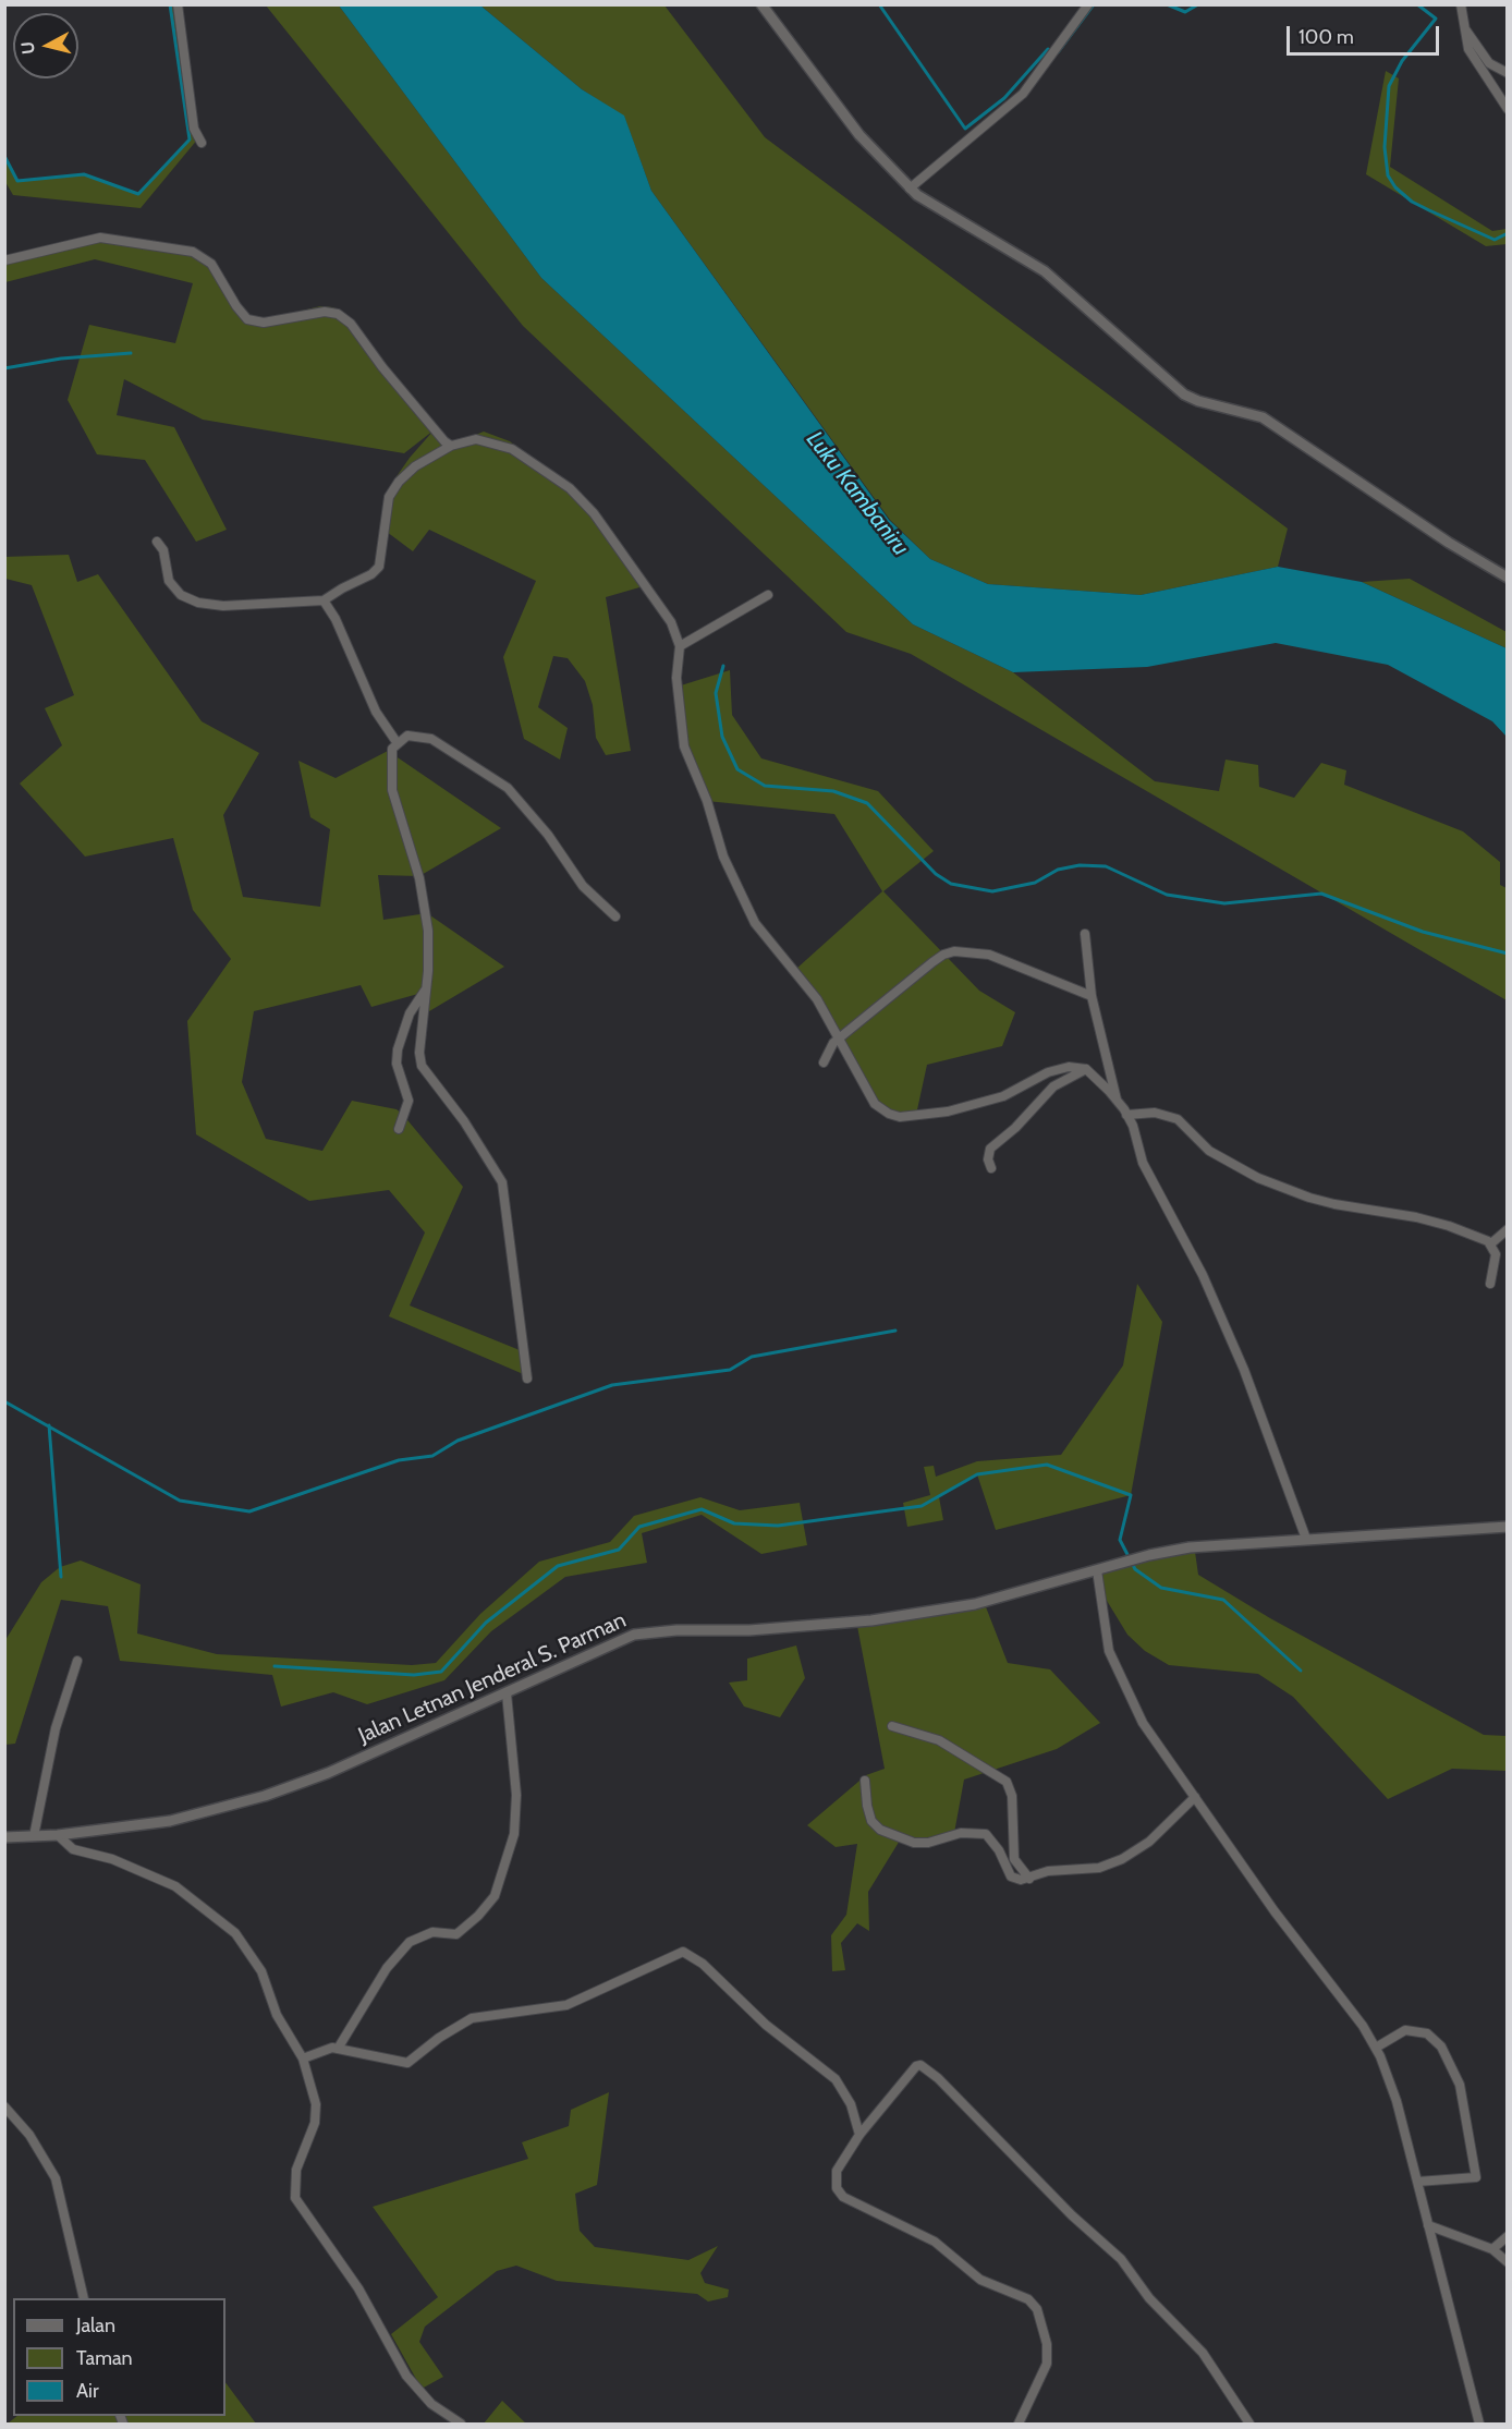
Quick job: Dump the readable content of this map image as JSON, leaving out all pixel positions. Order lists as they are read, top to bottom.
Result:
{
  "streets": {
    "street": ["Jalan Letnan Jenderal S. Parman"]
  },
  "water": ["Luku Kambaniru"],
  "legend": ["Jalan", "Taman", "Air"],
  "scale_bar": "100 m",
  "north": "left"
}
